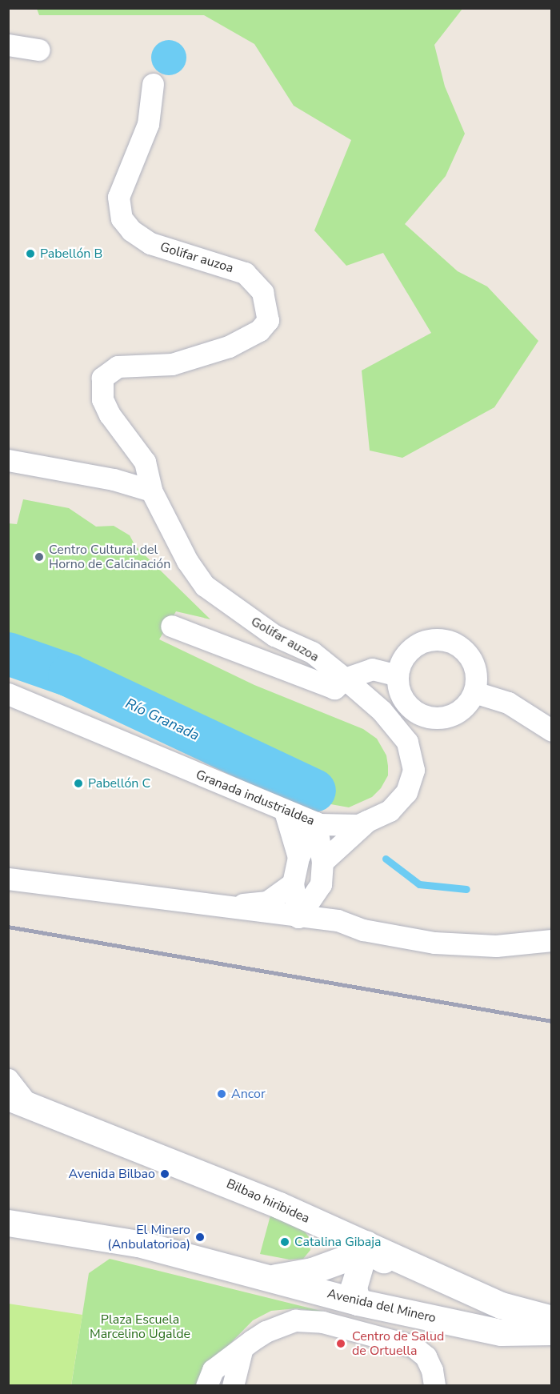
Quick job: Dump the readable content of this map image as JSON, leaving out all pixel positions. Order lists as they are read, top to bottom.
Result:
{
  "streets": {
    "street": [
      "Golifar auzoa",
      "Granada industrialdea",
      "Bilbao hiribidea",
      "Avenida del Minero"
    ]
  },
  "crossings": [
    ["Golifar auzoa", "Granada industrialdea"]
  ],
  "water": ["Río Granada"],
  "parks": ["Plaza Escuela Marcelino Ugalde"],
  "places": [
    "Pabellón B",
    "Centro Cultural del Horno de Calcinación",
    "Pabellón C",
    "Ancor",
    "Avenida Bilbao",
    "El Minero (Anbulatorioa)",
    "Catalina Gibaja",
    "Centro de Salud de Ortuella"
  ]
}
